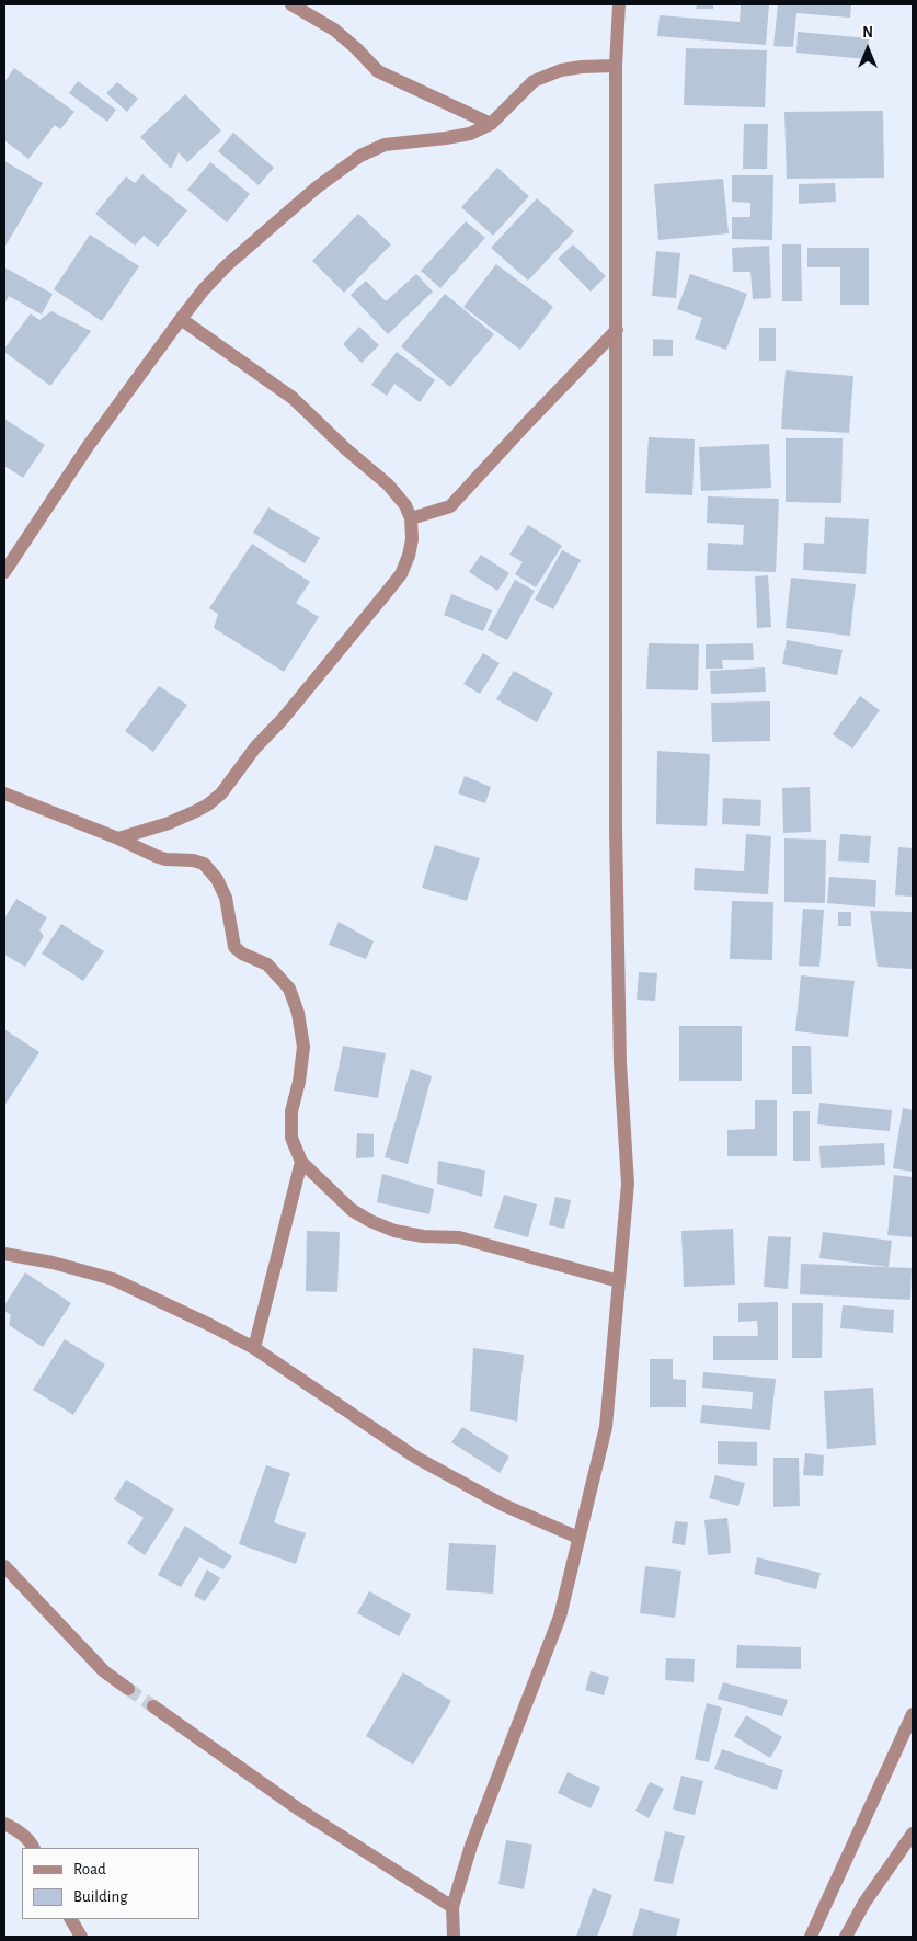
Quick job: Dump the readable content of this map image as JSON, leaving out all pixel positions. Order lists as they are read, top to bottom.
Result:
{
  "legend": ["Road", "Building"],
  "north": "top"
}
